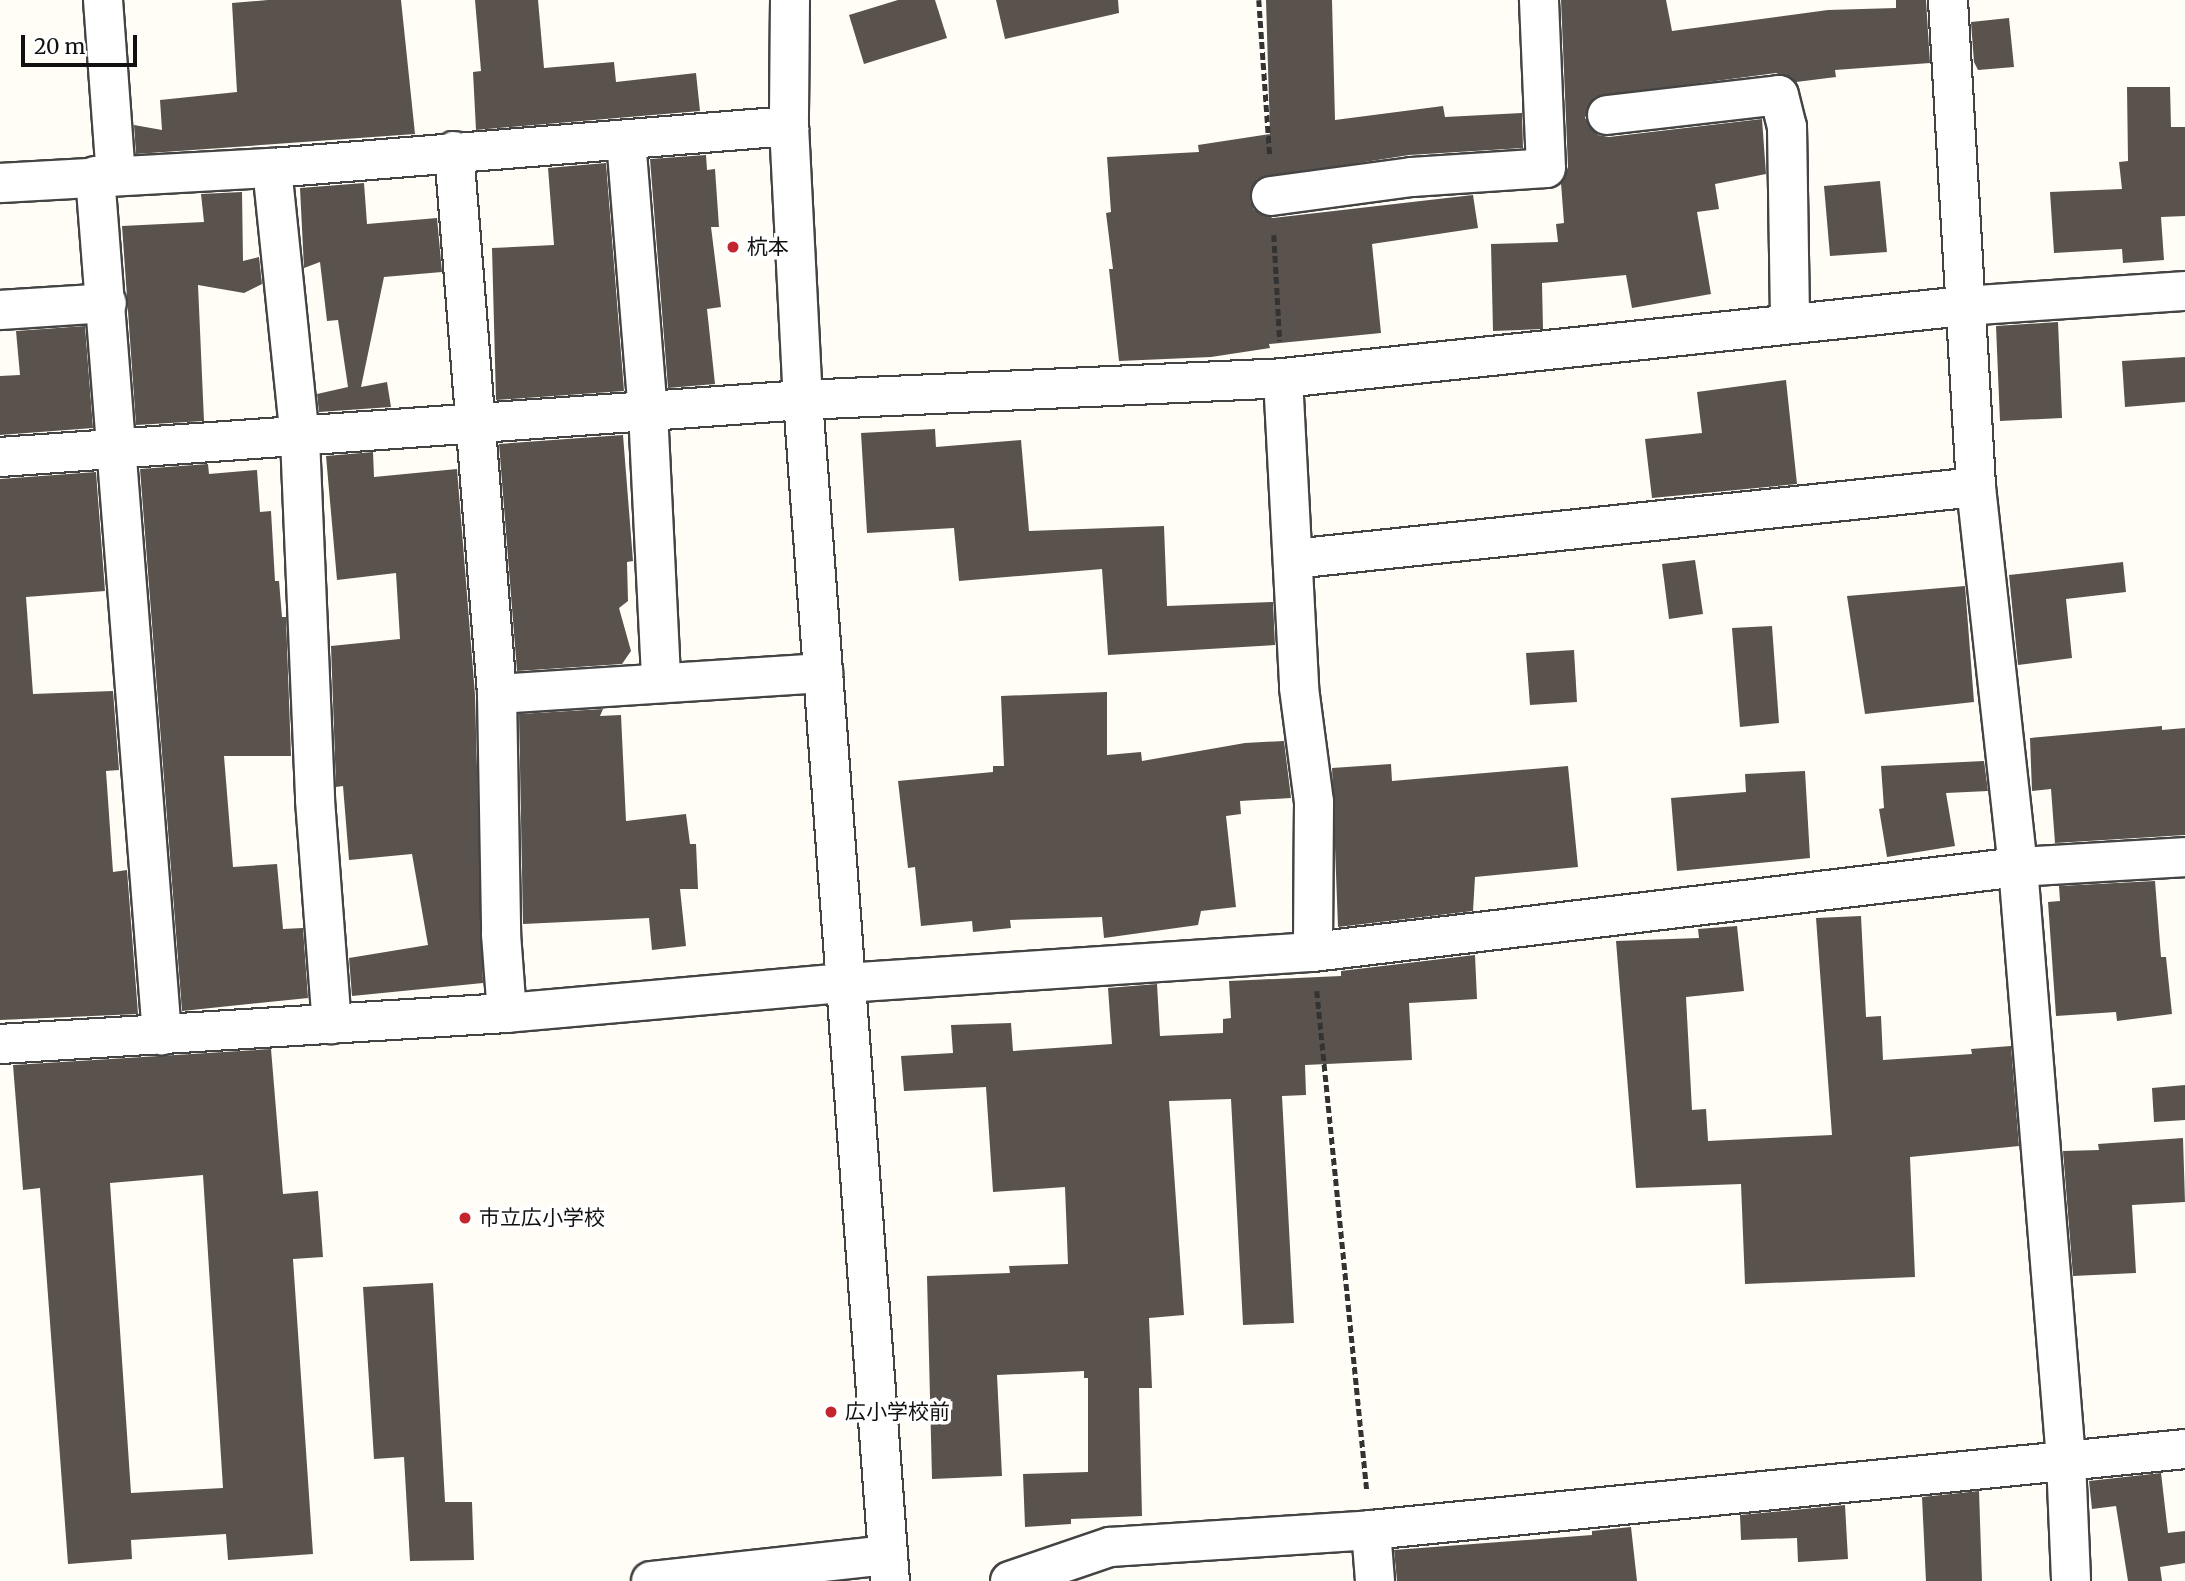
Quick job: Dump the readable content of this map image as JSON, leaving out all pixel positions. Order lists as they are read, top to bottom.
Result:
{
  "places": ["杭本", "市立広小学校", "広小学校前"],
  "scale_bar": "20 m"
}
